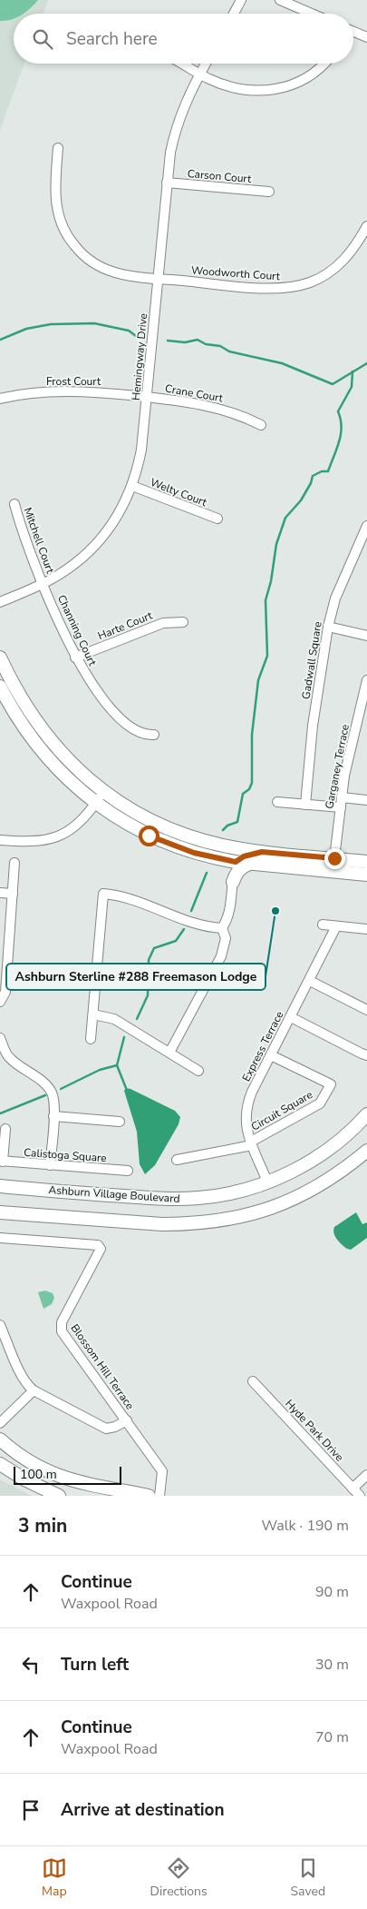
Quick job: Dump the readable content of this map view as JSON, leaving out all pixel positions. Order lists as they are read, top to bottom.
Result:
{
  "streets": {
    "main road": ["Ashburn Village Boulevard"],
    "street": [
      "Carson Court",
      "Woodworth Court",
      "Hemingway Drive",
      "Frost Court",
      "Crane Court",
      "Welty Court",
      "Mitchell Court",
      "Harte Court",
      "Channing Court",
      "Gadwall Square",
      "Garganey Terrace",
      "Express Terrace",
      "Circuit Square",
      "Calistoga Square",
      "Blossom Hill Terrace",
      "Hyde Park Drive"
    ]
  },
  "crossings": [
    ["Carson Court", "Hemingway Drive"],
    ["Woodworth Court", "Hemingway Drive"],
    ["Hemingway Drive", "Frost Court"],
    ["Hemingway Drive", "Crane Court"],
    ["Hemingway Drive", "Welty Court"],
    ["Hemingway Drive", "Mitchell Court"],
    ["Hemingway Drive", "Channing Court"],
    ["Frost Court", "Crane Court"],
    ["Mitchell Court", "Channing Court"],
    ["Harte Court", "Channing Court"],
    ["Express Terrace", "Circuit Square"],
    ["Express Terrace", "Ashburn Village Boulevard"]
  ],
  "places": ["Ashburn Sterline #288 Freemason Lodge"],
  "scale_bar": "100 m",
  "page": {
    "search": "Search here",
    "scale": "100 m",
    "heading": ["3 min", "Walk · 190 m"],
    "list": [
      ["Continue", "Waxpool Road", "90 m"],
      ["Turn left", "30 m"],
      ["Continue", "Waxpool Road", "70 m"],
      "Arrive at destination"
    ],
    "nav": ["Map", "Directions", "Saved"]
  }
}
